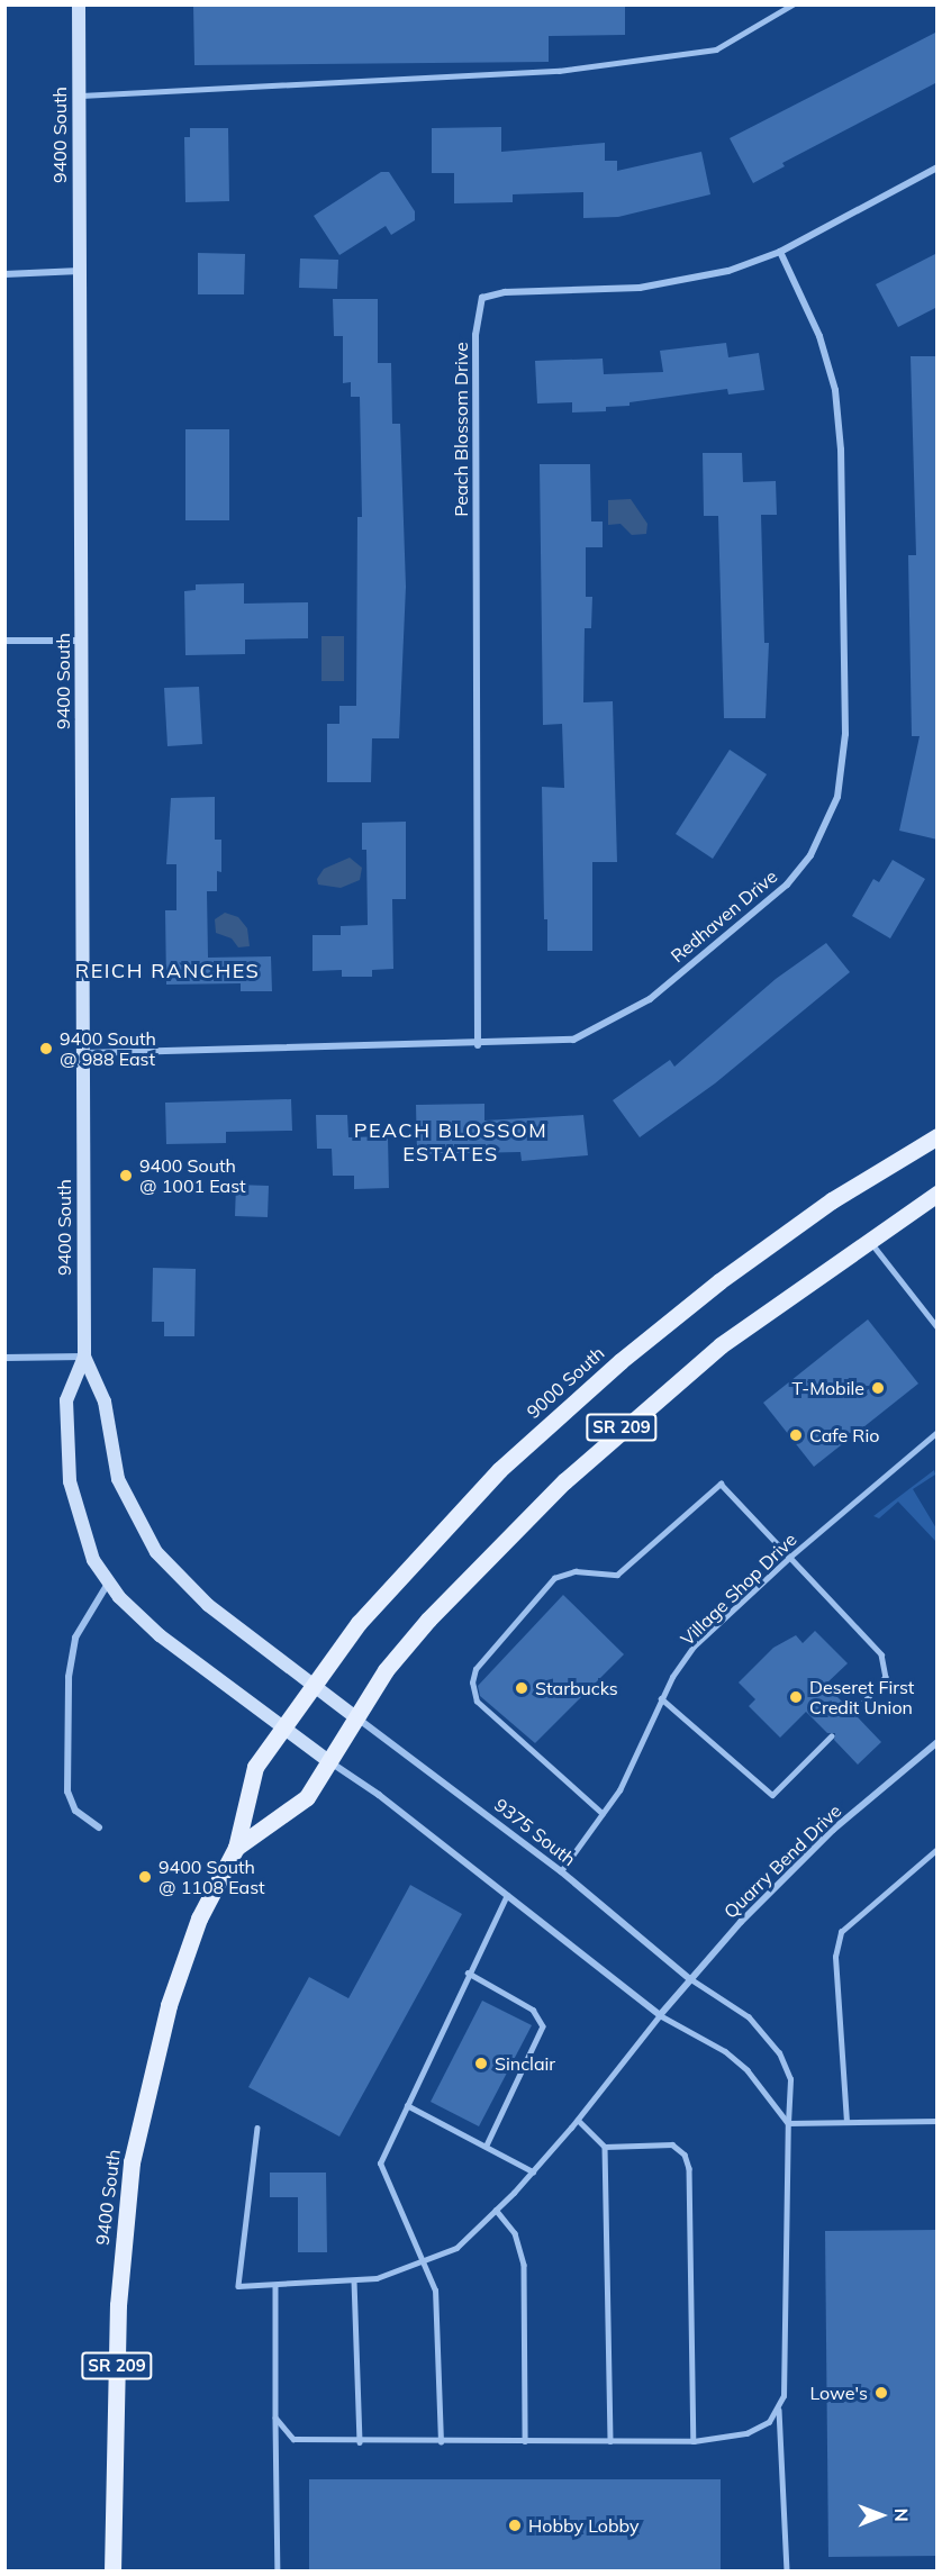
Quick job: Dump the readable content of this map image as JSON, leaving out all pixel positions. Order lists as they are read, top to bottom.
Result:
{
  "streets": {
    "main road": ["9400 South", "9000 South", "SR 209"],
    "street": [
      "Peach Blossom Drive",
      "Redhaven Drive",
      "9375 South",
      "Quarry Bend Drive"
    ],
    "lane": ["Village Shop Drive"]
  },
  "crossings": [
    ["9400 South", "Redhaven Drive"],
    ["9400 South", "9000 South"],
    ["9400 South", "SR 209"],
    ["9400 South", "9375 South"],
    ["Peach Blossom Drive", "Redhaven Drive"],
    ["SR 209", "9375 South"],
    ["Village Shop Drive", "9375 South"],
    ["9375 South", "Quarry Bend Drive"]
  ],
  "districts": ["REICH RANCHES", "PEACH BLOSSOM ESTATES"],
  "places": [
    "9400 South @ 988 East",
    "9400 South @ 1001 East",
    "T-Mobile",
    "Cafe Rio",
    "Starbucks",
    "Deseret First Credit Union",
    "9400 South @ 1108 East",
    "Sinclair",
    "Lowe's",
    "Hobby Lobby"
  ],
  "north": "right"
}
